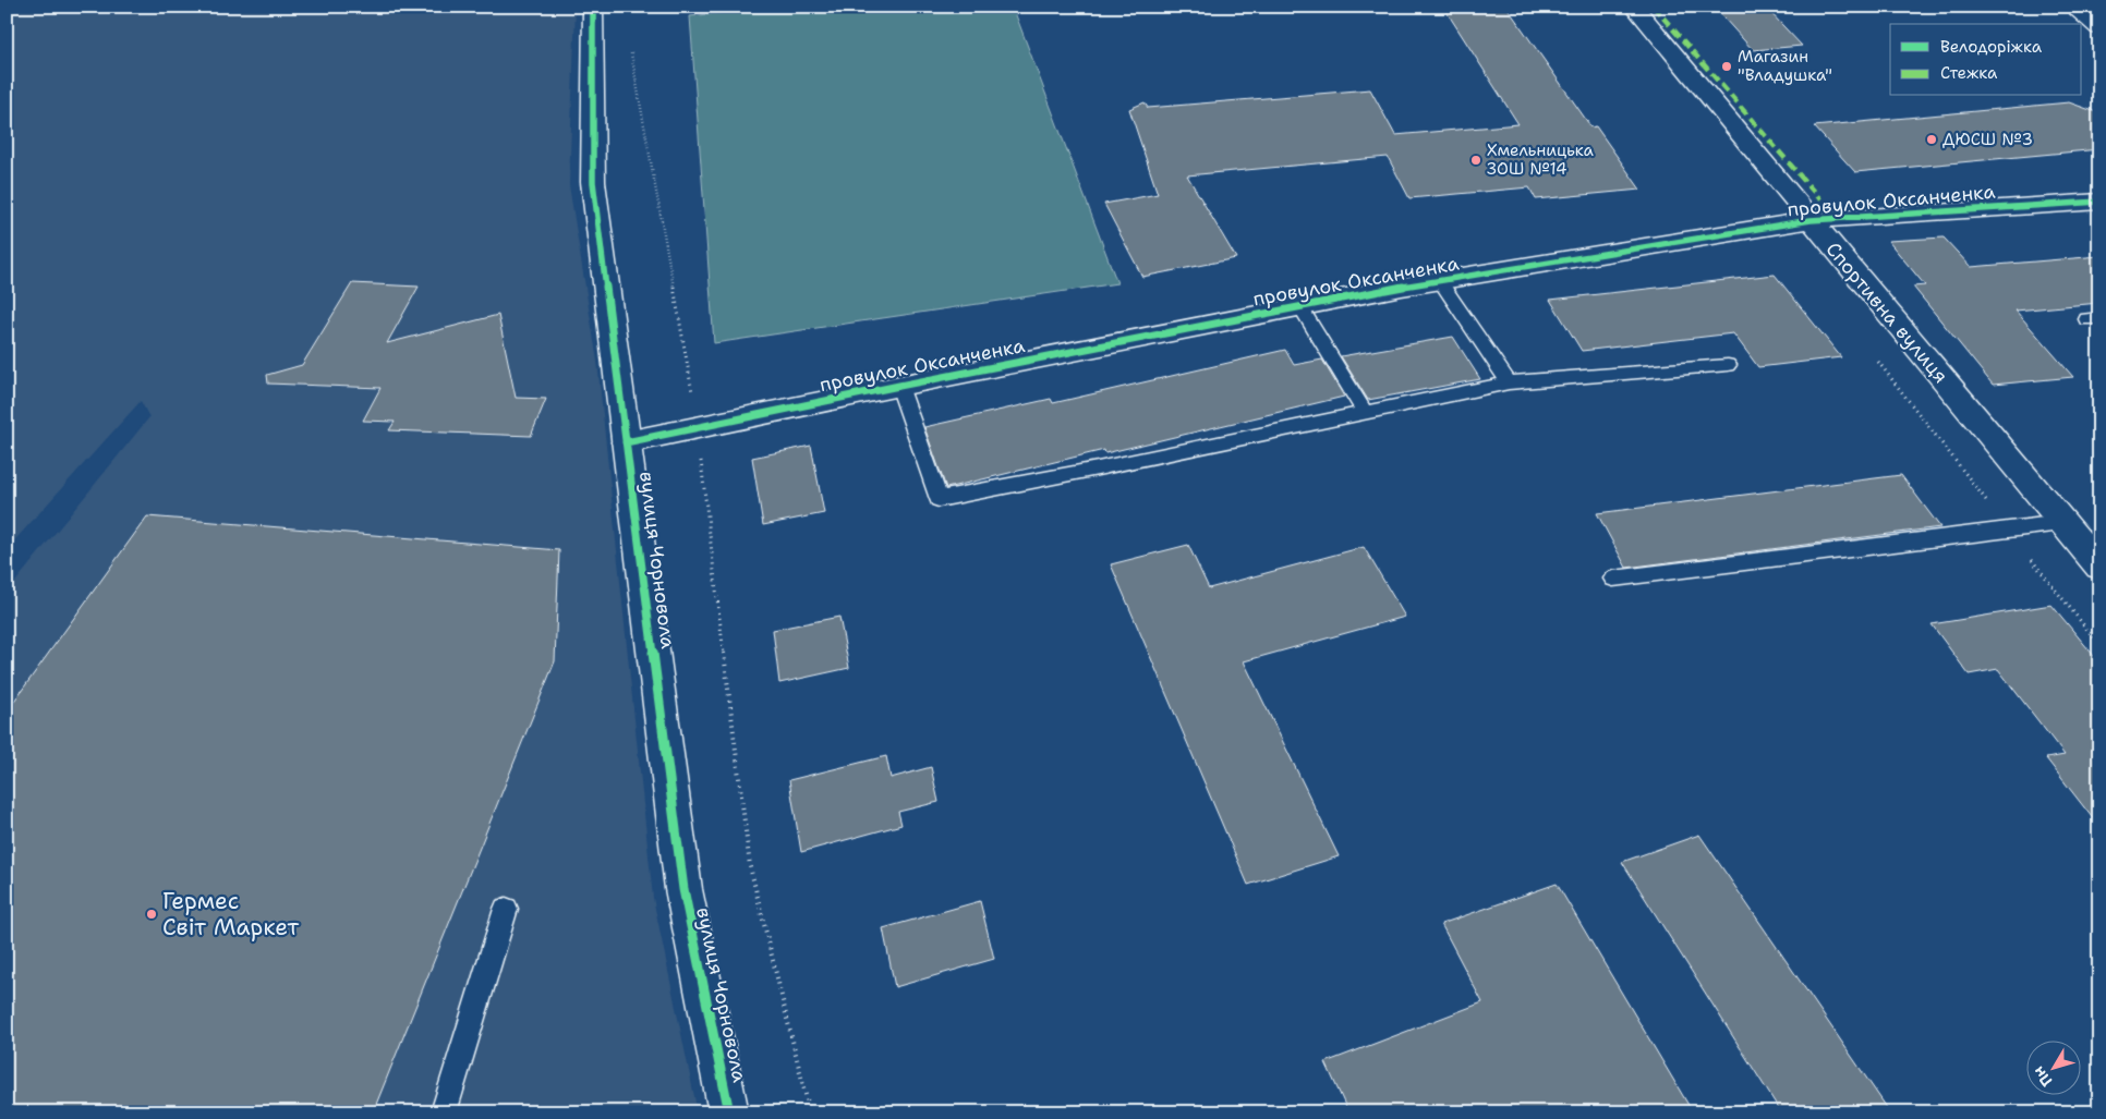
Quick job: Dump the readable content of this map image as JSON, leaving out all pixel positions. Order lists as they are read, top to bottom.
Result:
{
  "streets": {
    "street": ["провулок Оксанченка", "Спортивна вулиця", "вулиця Чорновола"]
  },
  "crossings": [
    ["провулок Оксанченка", "Спортивна вулиця"],
    ["провулок Оксанченка", "вулиця Чорновола"]
  ],
  "places": [
    "Магазин \"Владушка\"",
    "ДЮСШ №3",
    "Хмельницька ЗОШ №14",
    "Гермес Світ Маркет"
  ],
  "legend": ["Велодоріжка", "Стежка"],
  "north": "bottom left"
}
